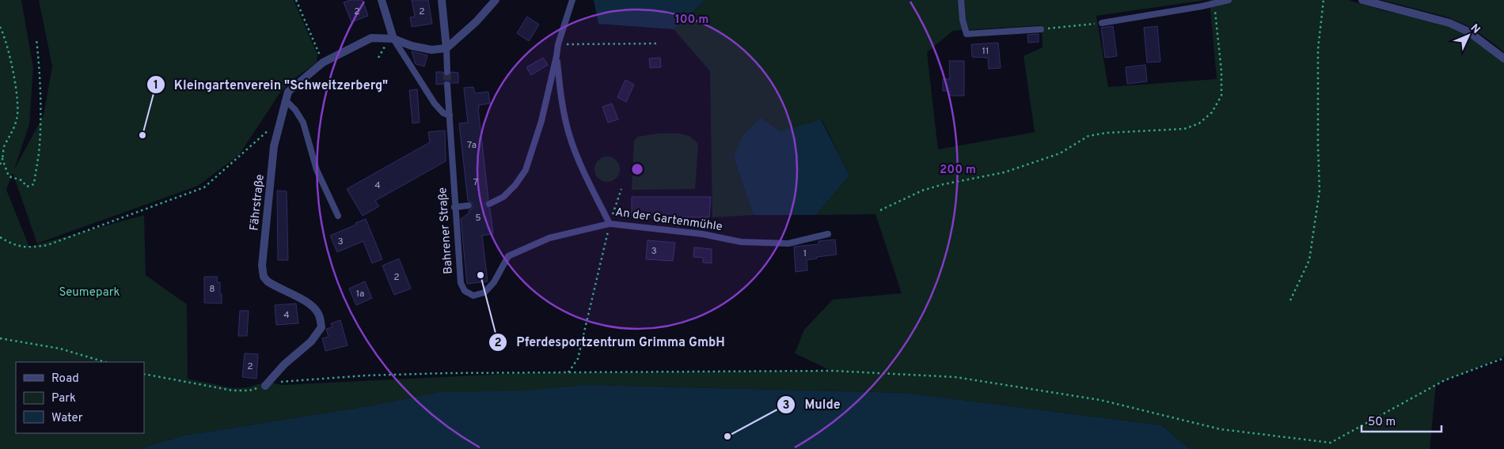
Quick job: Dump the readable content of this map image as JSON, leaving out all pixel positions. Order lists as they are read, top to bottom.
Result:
{
  "streets": {
    "street": ["Fährstraße"],
    "lane": ["An der Gartenmühle", "Bahrener Straße"]
  },
  "crossings": [
    ["An der Gartenmühle", "Bahrener Straße"]
  ],
  "parks": ["Seumepark"],
  "places": ["Kleingartenverein \"Schweitzerberg\"", "Pferdesportzentrum Grimma GmbH", "Mulde"],
  "house_numbers": [
    "2",
    "2",
    "11",
    "7a",
    "7",
    "4",
    "5",
    "3",
    "3",
    "1",
    "2",
    "8",
    "1a",
    "4",
    "2"
  ],
  "legend": ["Road", "Park", "Water"],
  "scale_bar": "50 m",
  "north": "top right",
  "rings": ["100 m", "200 m"]
}
